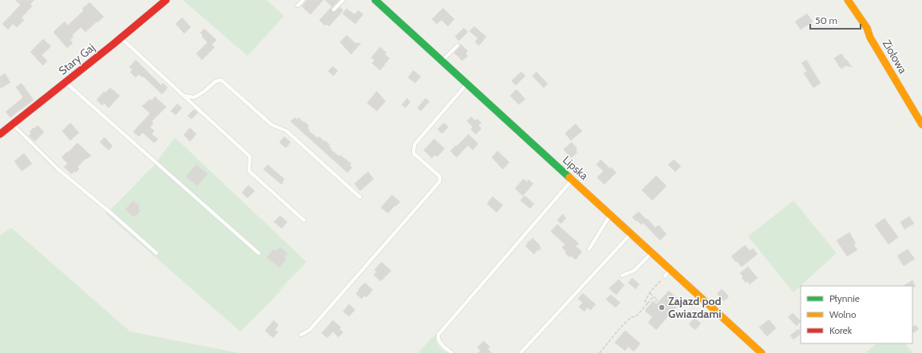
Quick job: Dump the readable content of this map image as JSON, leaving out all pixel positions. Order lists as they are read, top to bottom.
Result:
{
  "streets": {
    "street": ["Ziołowa", "Stary Gaj", "Lipska"]
  },
  "places": ["Zajazd pod Gwiazdami"],
  "legend": ["Płynnie", "Wolno", "Korek"],
  "scale_bar": "50 m"
}
